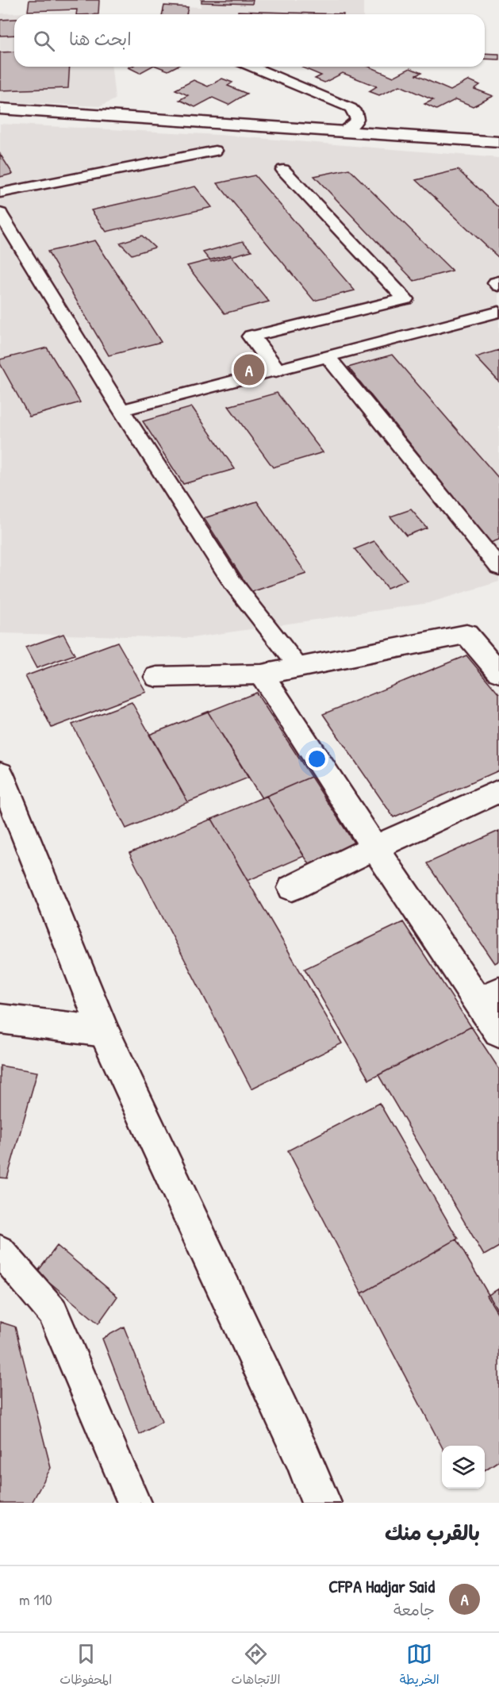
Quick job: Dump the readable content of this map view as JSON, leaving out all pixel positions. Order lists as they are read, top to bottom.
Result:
{
  "page": {
    "search": "ابحث هنا",
    "pins": "A",
    "heading": "بالقرب منك",
    "list": [
      {
        "mark": "A",
        "name": "CFPA Hadjar Said",
        "note": "جامعة",
        "value": "110 m"
      }
    ],
    "nav": ["الخريطة", "الاتجاهات", "المحفوظات"]
  }
}
